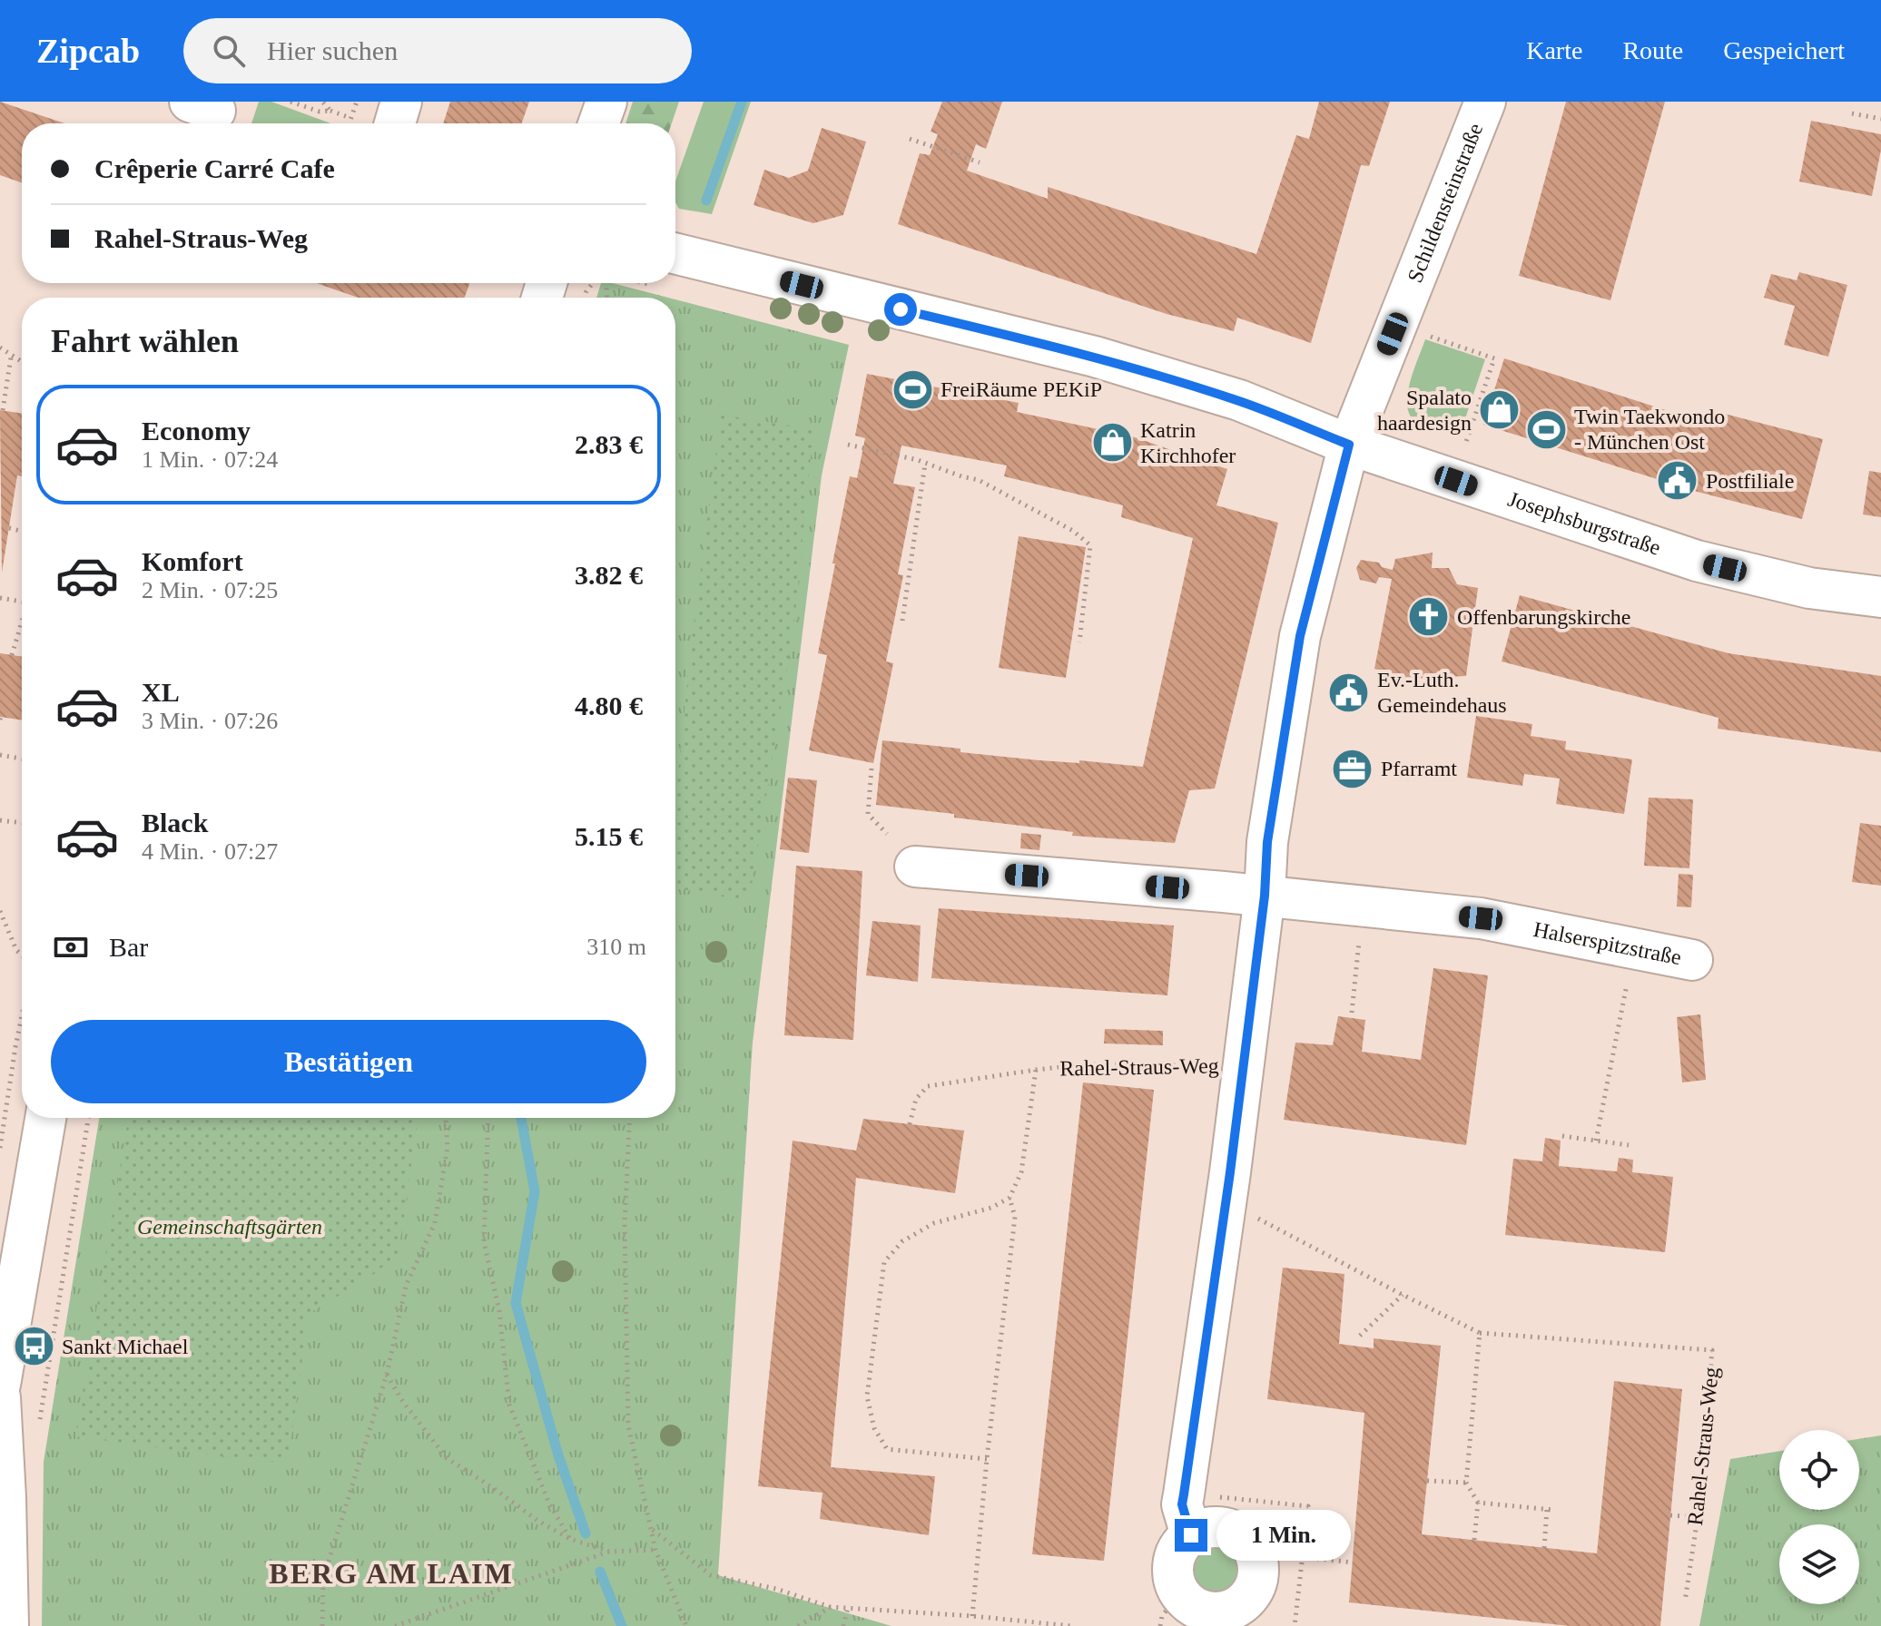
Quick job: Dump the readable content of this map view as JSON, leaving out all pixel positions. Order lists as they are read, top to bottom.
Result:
{
  "streets": {
    "street": [
      "Schildensteinstraße",
      "Josephsburgstraße",
      "Halserspitzstraße",
      "Rahel-Straus-Weg"
    ]
  },
  "crossings": [
    ["Schildensteinstraße", "Josephsburgstraße"],
    ["Schildensteinstraße", "Halserspitzstraße"],
    ["Schildensteinstraße", "Rahel-Straus-Weg"],
    ["Halserspitzstraße", "Rahel-Straus-Weg"]
  ],
  "districts": ["BERG AM LAIM"],
  "parks": ["Gemeinschaftsgärten"],
  "places": {
    "sports": ["FreiRäume PEKiP", "Twin Taekwondo - München Ost"],
    "shop": ["Spalato haardesign", "Katrin Kirchhofer"],
    "public building": ["Postfiliale", "Ev.-Luth. Gemeindehaus"],
    "church": ["Offenbarungskirche"],
    "office": ["Pfarramt"],
    "bus stop": ["Sankt Michael"]
  },
  "page": {
    "header": "Zipcab",
    "search": "Hier suchen",
    "nav": ["Karte", "Route", "Gespeichert"],
    "banner": ["Crêperie Carré Cafe", "Rahel-Straus-Weg"],
    "heading": "Fahrt wählen",
    "list": [
      {
        "name": "Economy",
        "note": "1 Min. · 07:24",
        "value": "2.83 €"
      },
      {
        "name": "Komfort",
        "note": "2 Min. · 07:25",
        "value": "3.82 €"
      },
      {
        "name": "XL",
        "note": "3 Min. · 07:26",
        "value": "4.80 €"
      },
      {
        "name": "Black",
        "note": "4 Min. · 07:27",
        "value": "5.15 €"
      }
    ],
    "pay": ["Bar", "310 m"],
    "buttons": "Bestätigen",
    "bubble": "1 Min."
  }
}
